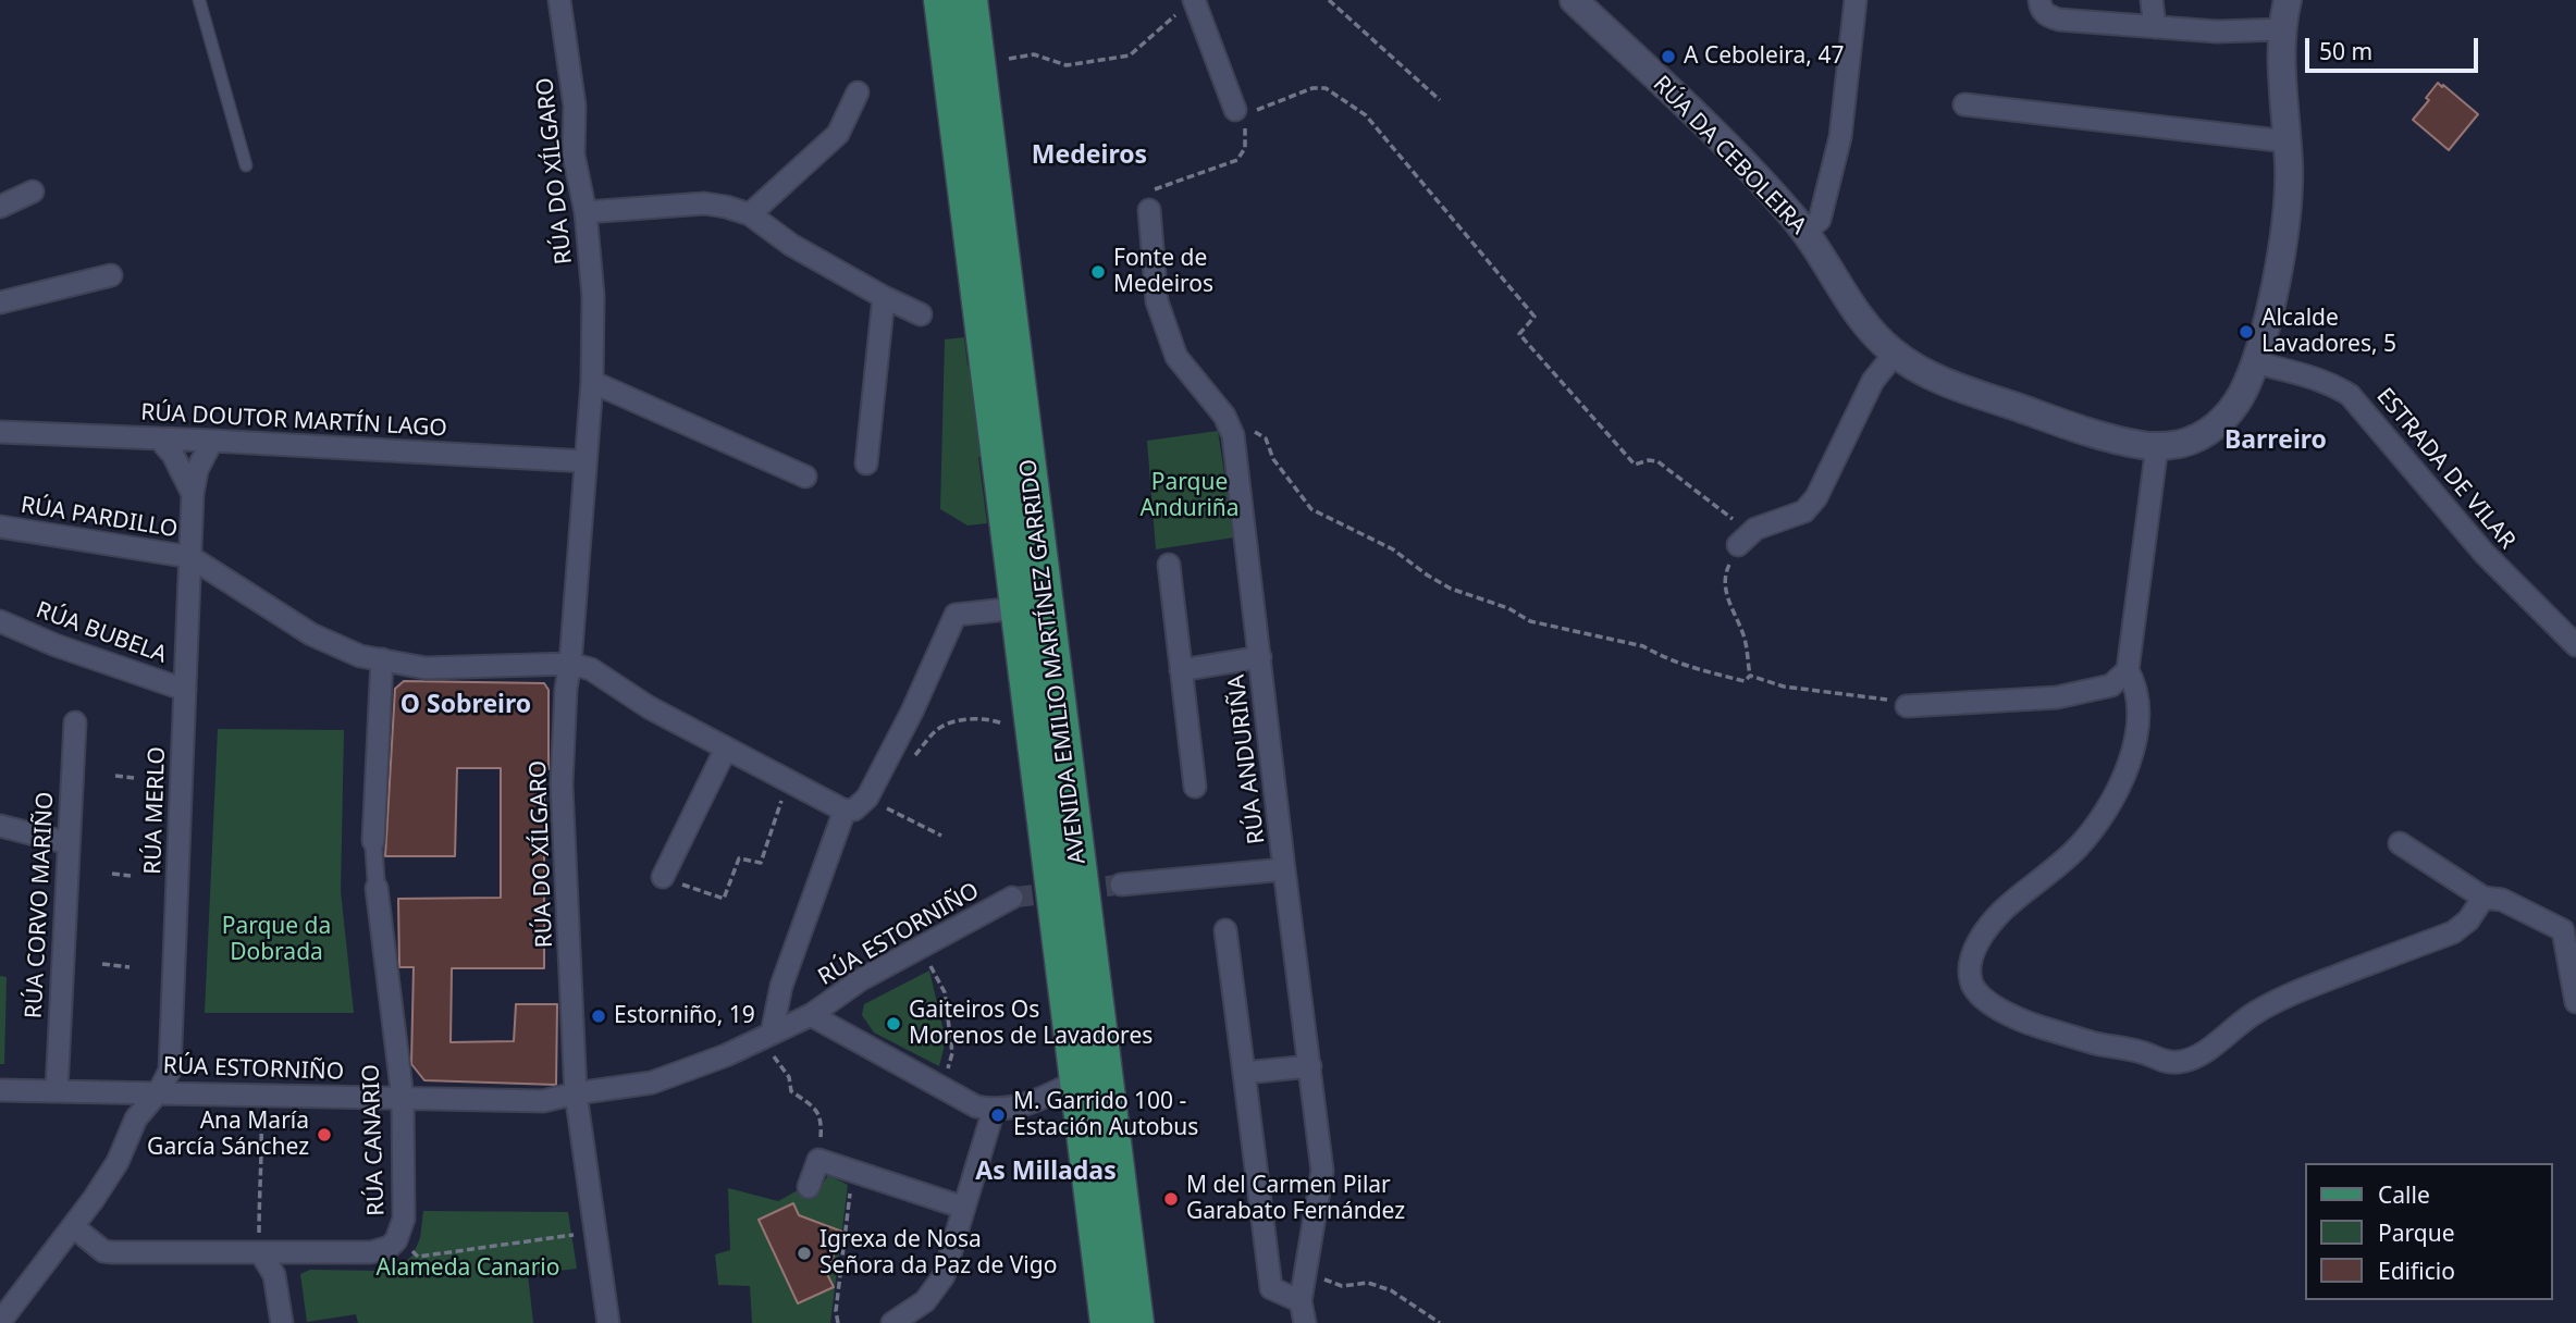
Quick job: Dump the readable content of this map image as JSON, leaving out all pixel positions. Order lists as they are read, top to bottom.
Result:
{
  "streets": {
    "main road": ["AVENIDA EMILIO MARTÍNEZ GARRIDO"],
    "street": [
      "RÚA DA CEBOLEIRA",
      "RÚA DO XÍLGARO",
      "RÚA DOUTOR MARTÍN LAGO",
      "ESTRADA DE VILAR",
      "RÚA PARDILLO",
      "RÚA BUBELA",
      "RÚA ANDURIÑA",
      "RÚA MERLO",
      "RÚA CORVO MARIÑO",
      "RÚA ESTORNIÑO",
      "RÚA CANARIO"
    ]
  },
  "crossings": [
    ["RÚA DA CEBOLEIRA", "ESTRADA DE VILAR"],
    ["RÚA DO XÍLGARO", "RÚA DOUTOR MARTÍN LAGO"],
    ["RÚA DO XÍLGARO", "RÚA ESTORNIÑO"],
    ["RÚA DOUTOR MARTÍN LAGO", "RÚA MERLO"],
    ["RÚA PARDILLO", "RÚA MERLO"],
    ["RÚA BUBELA", "RÚA MERLO"],
    ["RÚA MERLO", "RÚA ESTORNIÑO"],
    ["RÚA MERLO", "RÚA CANARIO"],
    ["RÚA CORVO MARIÑO", "RÚA ESTORNIÑO"],
    ["RÚA ESTORNIÑO", "RÚA CANARIO"]
  ],
  "districts": [
    "Medeiros",
    "Barreiro",
    "O Sobreiro",
    "As Milladas"
  ],
  "parks": ["Parque Anduriña", "Parque da Dobrada", "Alameda Canario"],
  "places": [
    "A Ceboleira, 47",
    "Fonte de Medeiros",
    "Alcalde Lavadores, 5",
    "Estorniño, 19",
    "Gaiteiros Os Morenos de Lavadores",
    "M. Garrido 100 - Estación Autobus",
    "Ana María García Sánchez",
    "M del Carmen Pilar Garabato Fernández",
    "Igrexa de Nosa Señora da Paz de Vigo"
  ],
  "legend": ["Calle", "Parque", "Edificio"],
  "scale_bar": "50 m"
}
